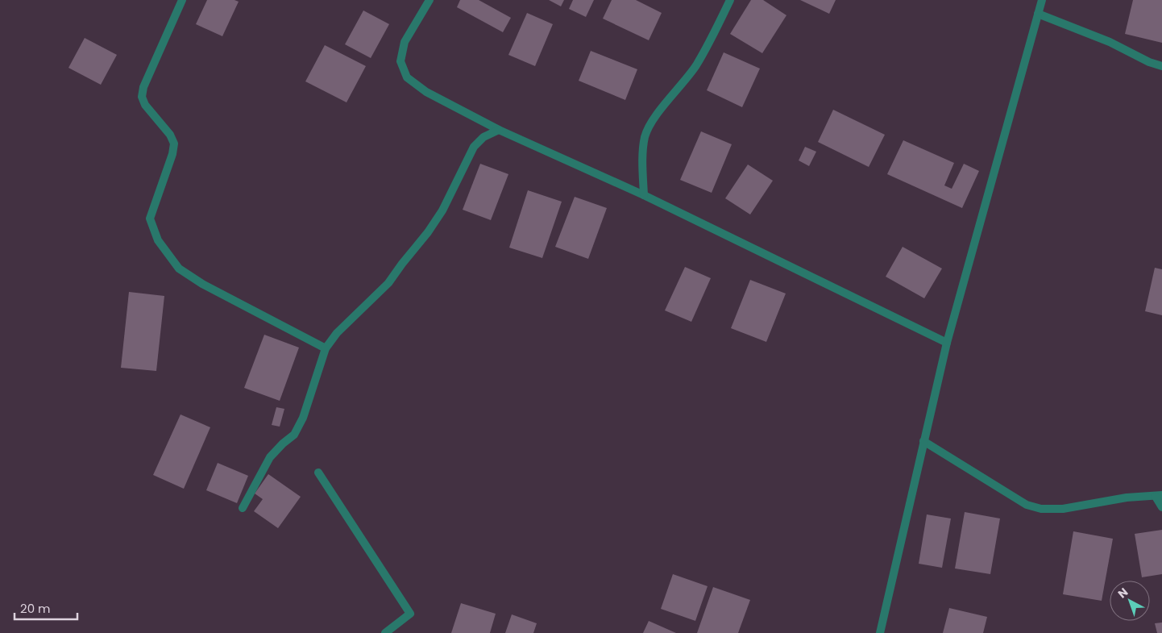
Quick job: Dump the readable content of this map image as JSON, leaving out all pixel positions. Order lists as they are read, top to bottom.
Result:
{
  "scale_bar": "20 m",
  "north": "top left"
}
